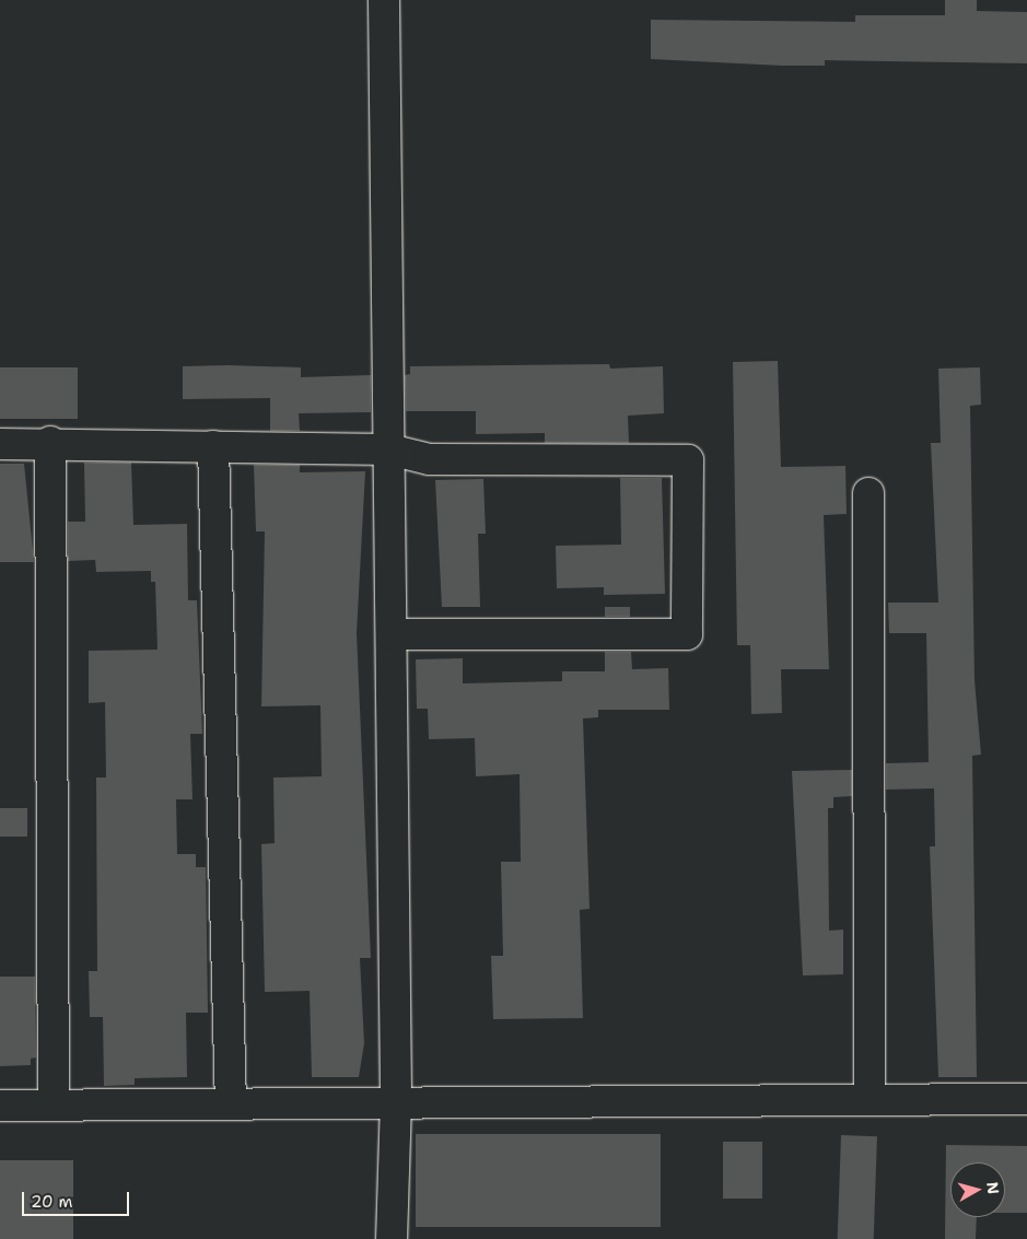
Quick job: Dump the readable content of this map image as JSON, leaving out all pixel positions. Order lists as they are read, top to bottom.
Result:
{
  "scale_bar": "20 m",
  "north": "right"
}
